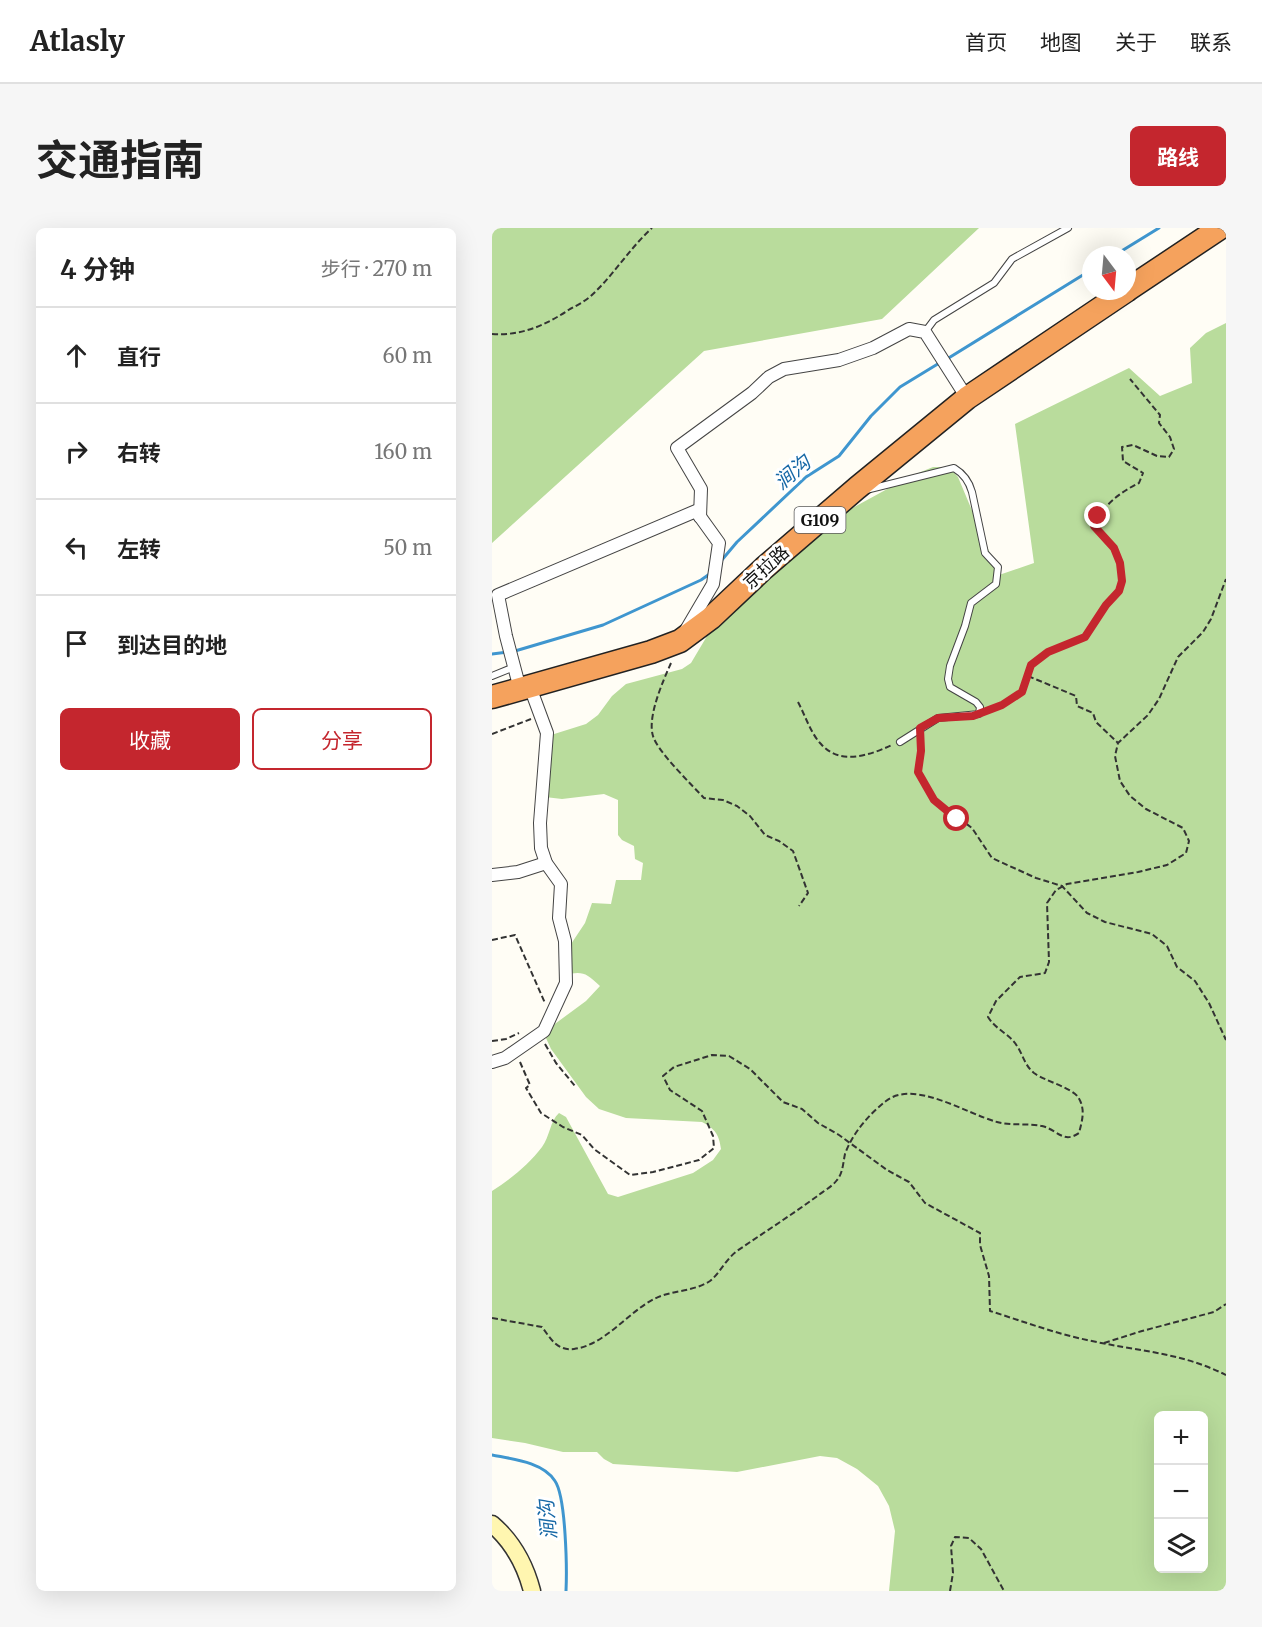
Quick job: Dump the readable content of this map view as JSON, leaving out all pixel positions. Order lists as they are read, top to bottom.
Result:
{
  "streets": {
    "highway": ["G109", "京拉路"]
  },
  "water": ["涧沟"],
  "north": "bottom",
  "page": {
    "header": "Atlasly",
    "nav": [
      "首页",
      "地图",
      "关于",
      "联系"
    ],
    "title": "交通指南",
    "buttons": [
      "路线",
      ["收藏", "分享"]
    ],
    "heading": ["4 分钟", "步行 · 270 m"],
    "list": [
      ["直行", "60 m"],
      ["右转", "160 m"],
      ["左转", "50 m"],
      "到达目的地"
    ],
    "map_buttons": ["+", "−"]
  }
}
